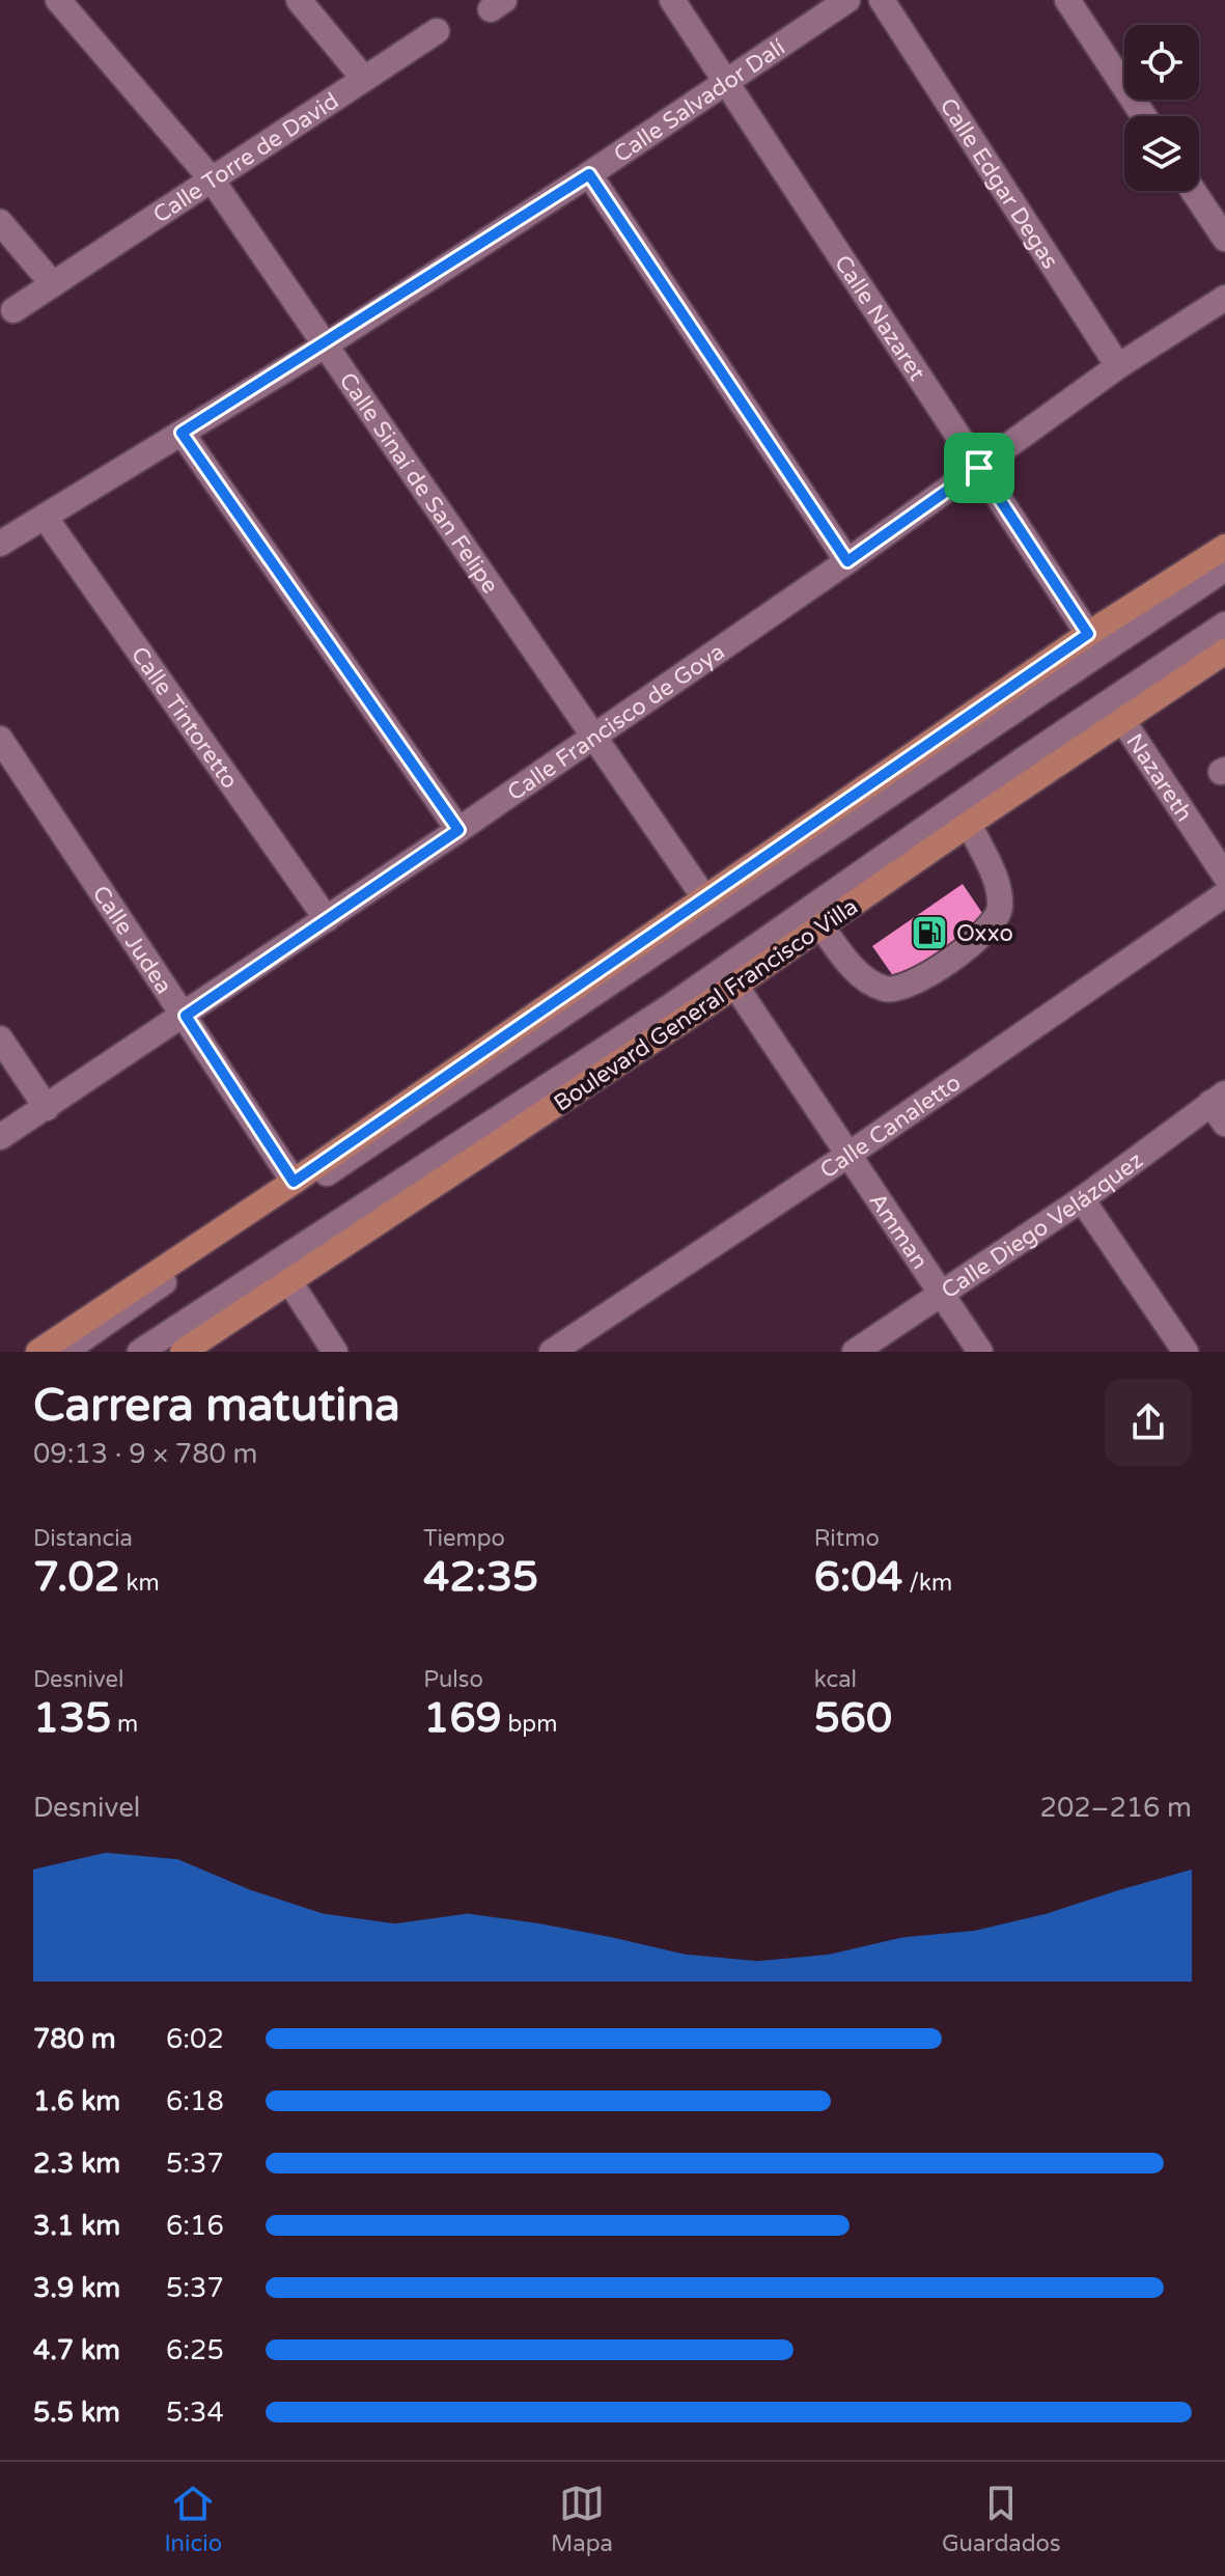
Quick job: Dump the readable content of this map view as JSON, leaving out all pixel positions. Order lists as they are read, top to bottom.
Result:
{
  "streets": {
    "main road": ["Boulevard General Francisco Villa"],
    "street": [
      "Calle Salvador Dalí",
      "Calle Torre de David",
      "Calle Edgar Degas",
      "Calle Nazaret",
      "Calle Sinaí de San Felipe",
      "Calle Tintoretto",
      "Calle Francisco de Goya",
      "Nazareth",
      "Calle Judea",
      "Calle Canaletto",
      "Calle Diego Velázquez",
      "Amman"
    ]
  },
  "crossings": [
    ["Calle Salvador Dalí", "Calle Nazaret"],
    ["Calle Salvador Dalí", "Calle Sinaí de San Felipe"],
    ["Calle Salvador Dalí", "Calle Tintoretto"],
    ["Calle Torre de David", "Calle Sinaí de San Felipe"],
    ["Calle Edgar Degas", "Calle Francisco de Goya"],
    ["Calle Nazaret", "Calle Francisco de Goya"],
    ["Calle Sinaí de San Felipe", "Calle Francisco de Goya"],
    ["Calle Tintoretto", "Calle Francisco de Goya"],
    ["Calle Francisco de Goya", "Calle Judea"],
    ["Nazareth", "Boulevard General Francisco Villa"],
    ["Boulevard General Francisco Villa", "Amman"],
    ["Calle Canaletto", "Amman"],
    ["Calle Diego Velázquez", "Amman"]
  ],
  "places": {
    "fuel station": ["Oxxo"]
  },
  "page": {
    "heading": ["Carrera matutina", "09:13 · 9 × 780 m"],
    "stats": [
      ["Distancia", "7.02 km"],
      ["Tiempo", "42:35"],
      ["Ritmo", "6:04 /km"],
      ["Desnivel", "135 m"],
      ["Pulso", "169 bpm"],
      ["kcal", "560"]
    ],
    "chart": ["Desnivel", "202–216 m"],
    "list": [
      {
        "name": "780 m",
        "note": "6:02"
      },
      {
        "name": "1.6 km",
        "note": "6:18"
      },
      {
        "name": "2.3 km",
        "note": "5:37"
      },
      {
        "name": "3.1 km",
        "note": "6:16"
      },
      {
        "name": "3.9 km",
        "note": "5:37"
      },
      {
        "name": "4.7 km",
        "note": "6:25"
      },
      {
        "name": "5.5 km",
        "note": "5:34"
      }
    ],
    "tabs": ["Inicio", "Mapa", "Guardados"]
  }
}
